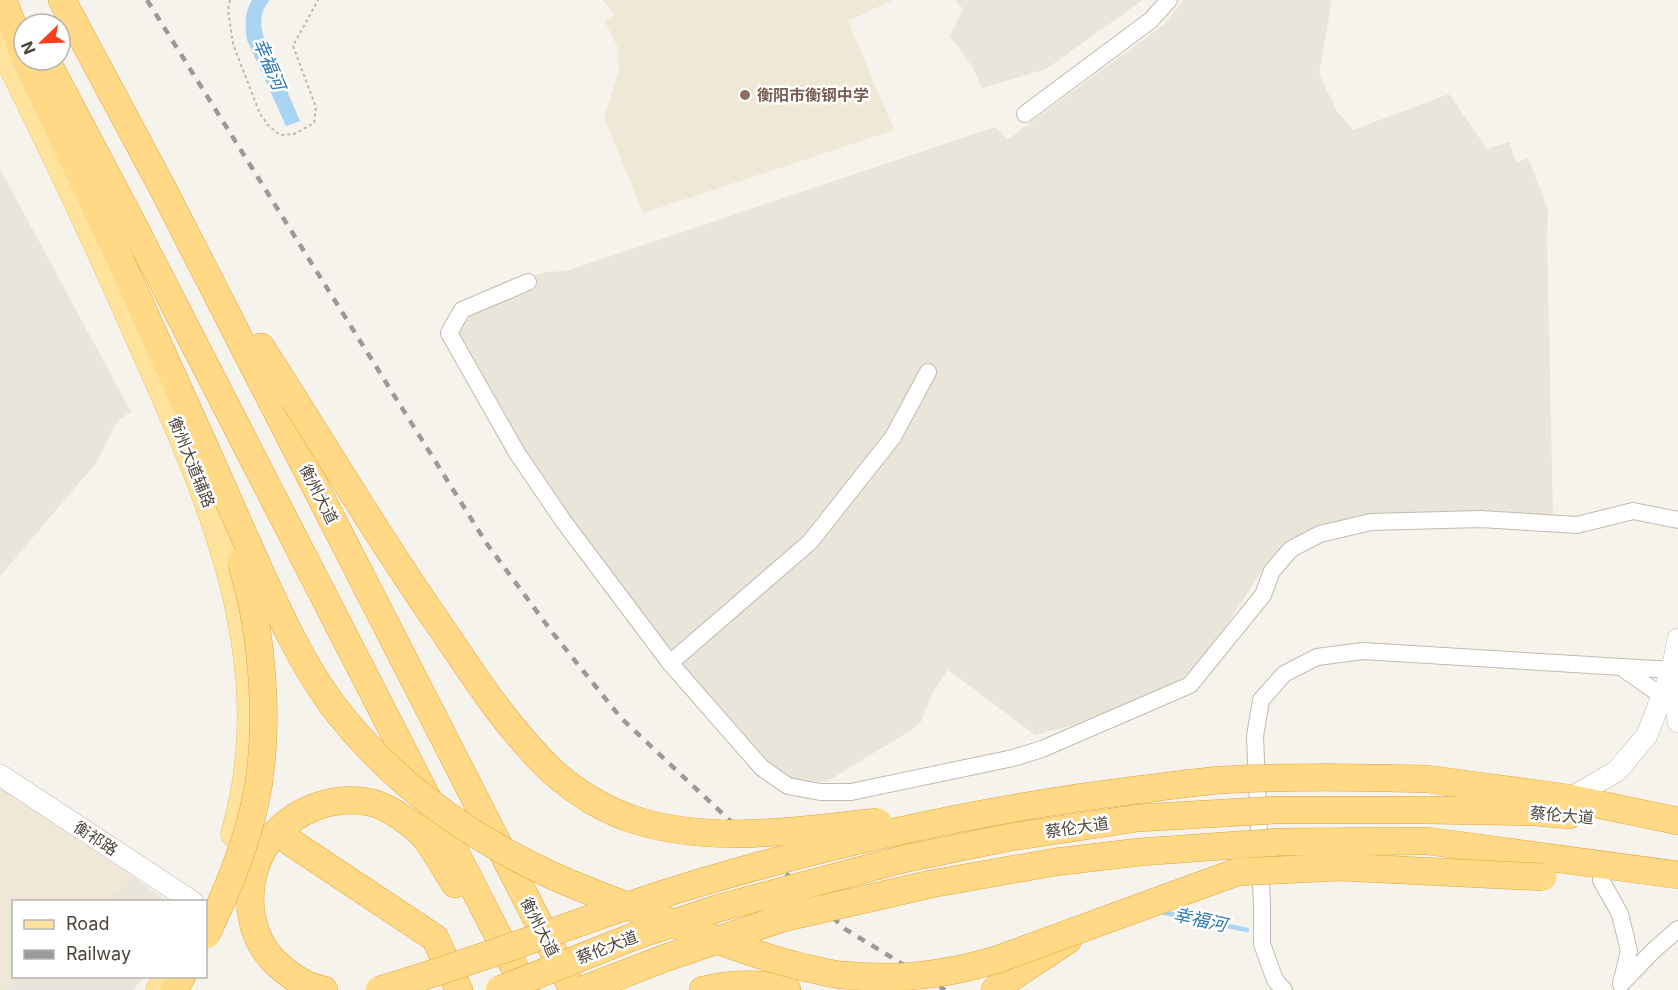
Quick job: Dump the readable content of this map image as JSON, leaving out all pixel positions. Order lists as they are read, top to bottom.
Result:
{
  "streets": {
    "highway": ["衡州大道", "蔡伦大道"],
    "main road": ["衡州大道辅路"],
    "street": ["衡祁路"]
  },
  "crossings": [
    ["衡州大道", "蔡伦大道"]
  ],
  "water": ["幸福河"],
  "places": ["衡阳市衡钢中学"],
  "legend": ["Road", "Railway"],
  "north": "bottom left"
}
